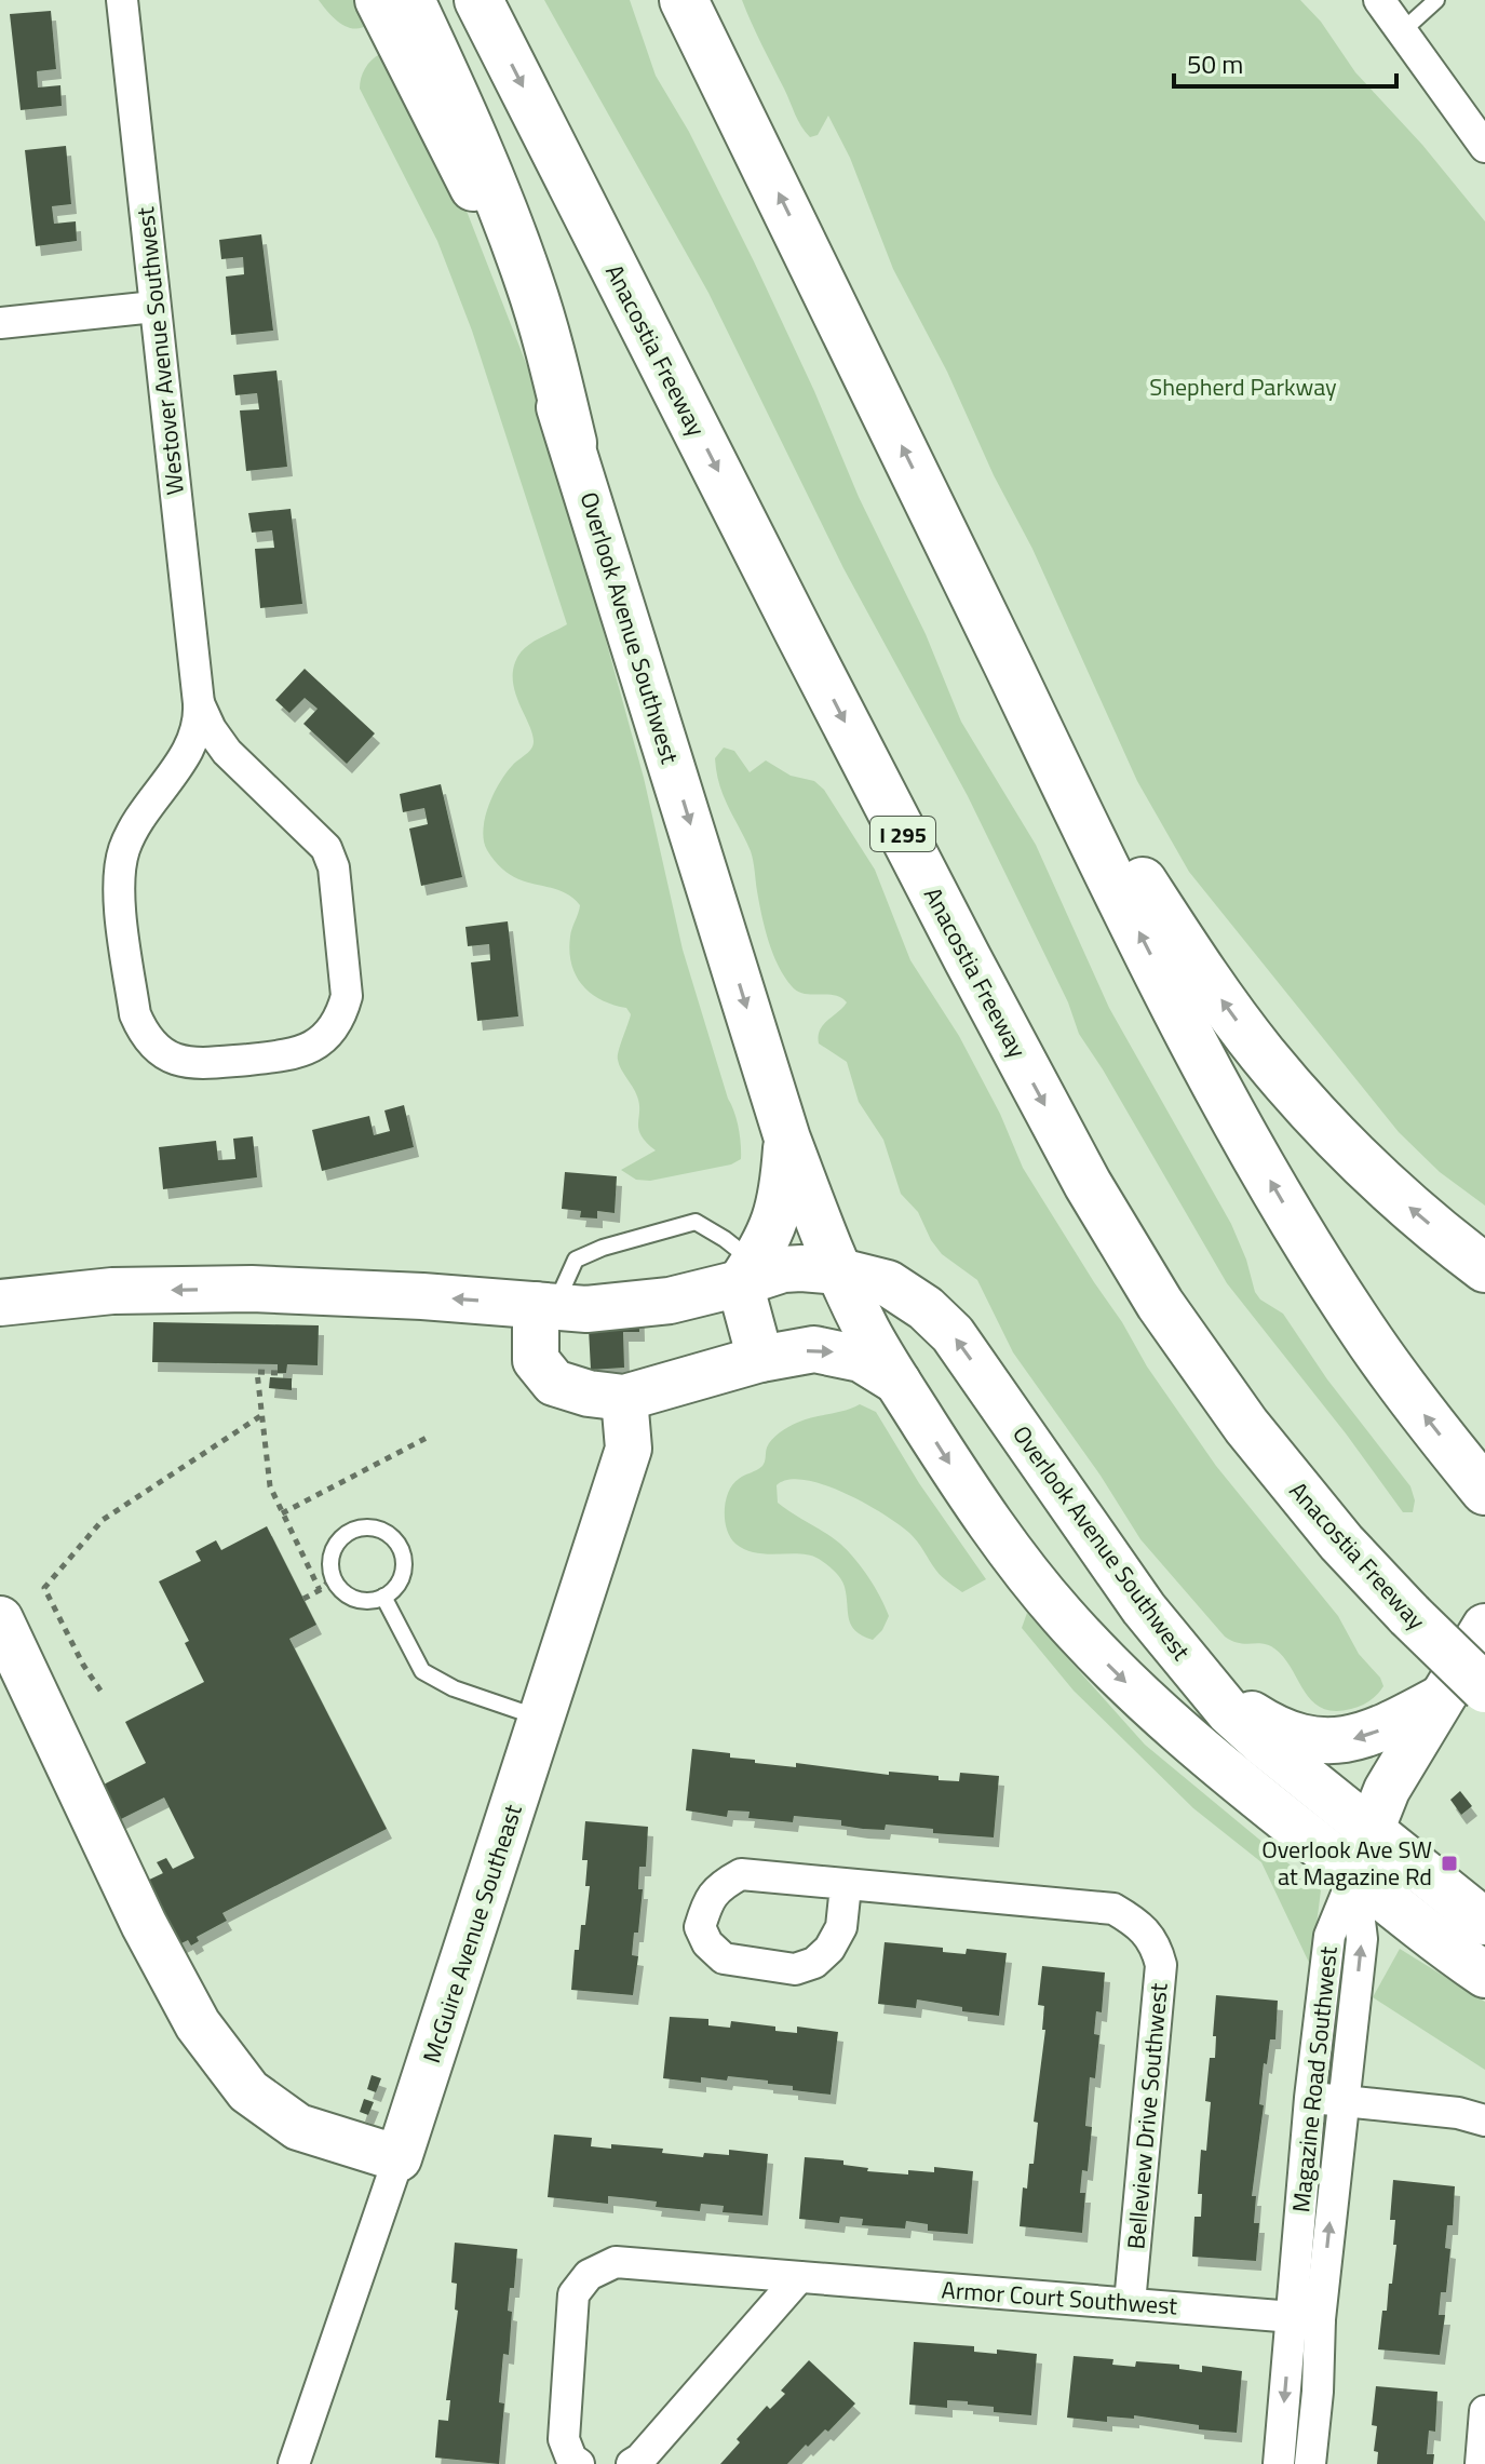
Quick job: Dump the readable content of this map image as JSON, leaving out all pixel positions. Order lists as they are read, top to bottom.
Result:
{
  "streets": {
    "highway": ["Anacostia Freeway", "I 295"],
    "street": [
      "Westover Avenue Southwest",
      "Overlook Avenue Southwest",
      "McGuire Avenue Southeast",
      "Magazine Road Southwest",
      "Belleview Drive Southwest",
      "Armor Court Southwest"
    ]
  },
  "crossings": [
    ["Overlook Avenue Southwest", "Magazine Road Southwest"],
    ["Magazine Road Southwest", "Armor Court Southwest"],
    ["Belleview Drive Southwest", "Armor Court Southwest"]
  ],
  "parks": ["Shepherd Parkway"],
  "places": {
    "transit": ["Overlook Ave SW at Magazine Rd"]
  },
  "scale_bar": "50 m"
}
